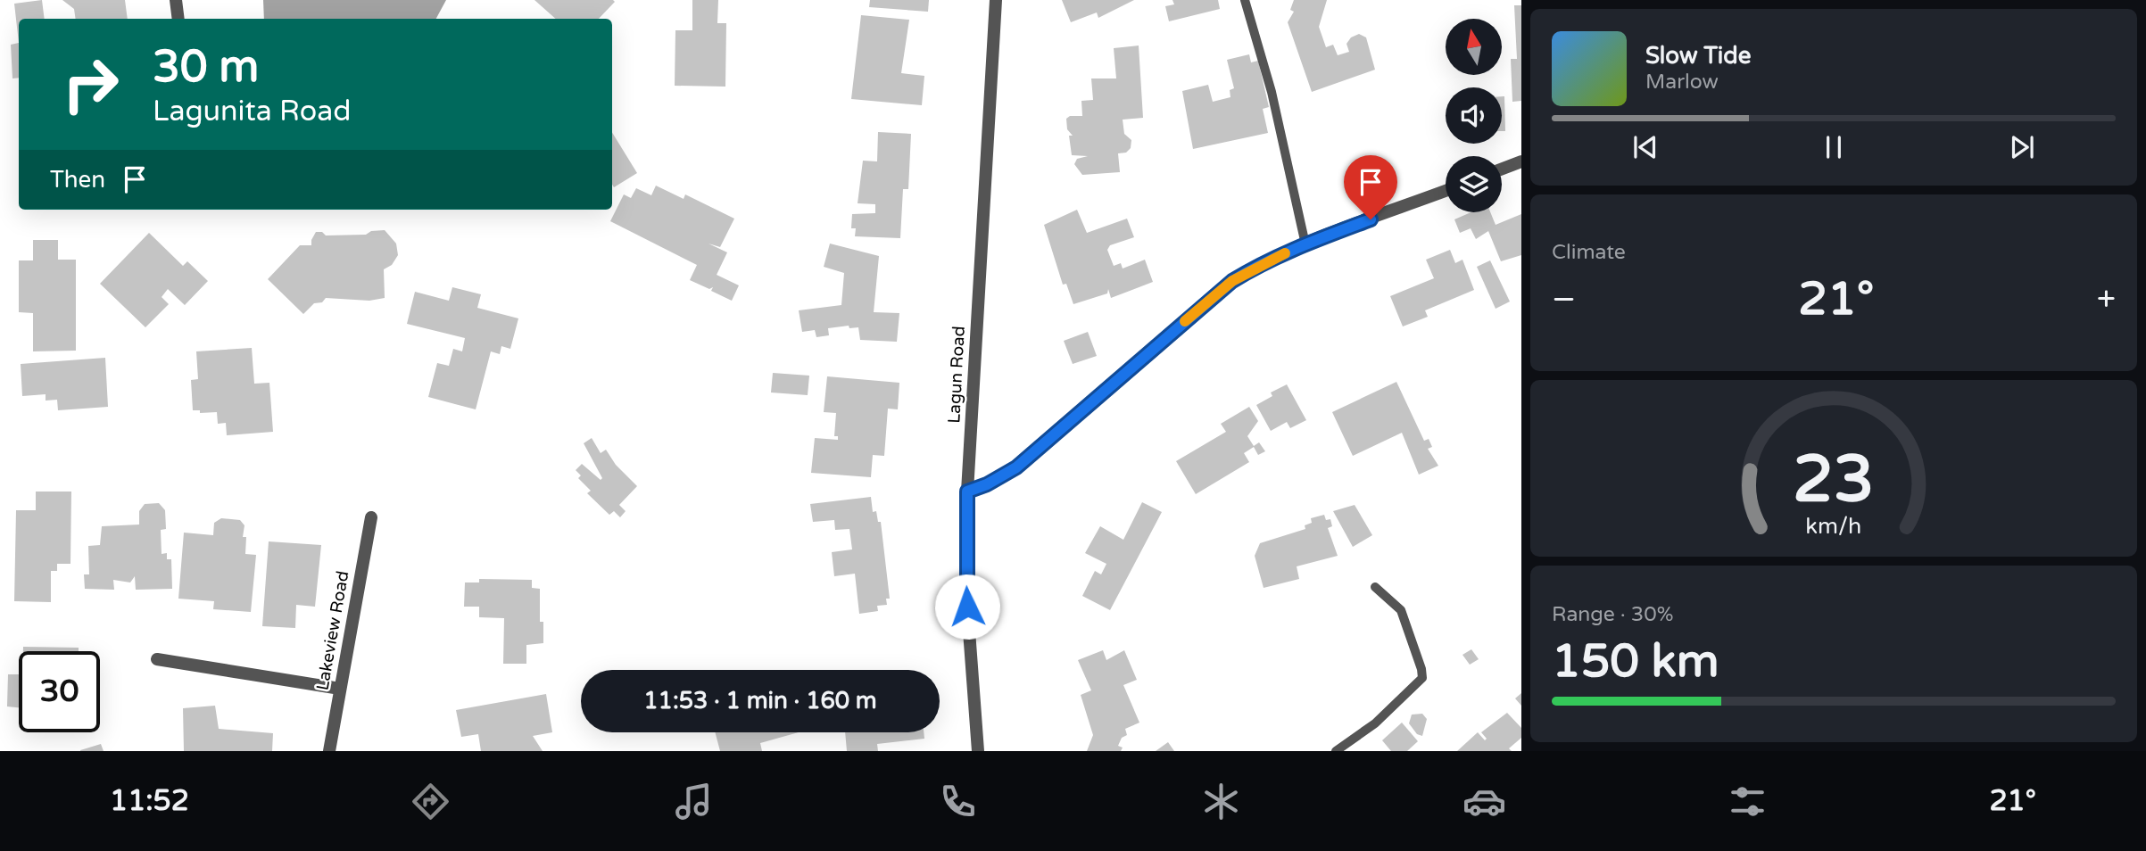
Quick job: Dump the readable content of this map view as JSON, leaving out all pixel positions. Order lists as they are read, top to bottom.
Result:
{
  "streets": {
    "street": ["Lagun Road", "Lakeview Road"]
  },
  "north": "top",
  "page": {
    "turn": ["30 m", "Lagunita Road"],
    "song": ["Slow Tide", "Marlow"],
    "then": "Then",
    "tile": [
      "Climate",
      ["Range · 30%", "150 km"]
    ],
    "heat": ["−", "21°", "+"],
    "limit": "30",
    "trip": "11:53 · 1 min · 160 m",
    "tabs": ["11:52", "21°"],
    "gauge": ["23", "km/h"]
  }
}
